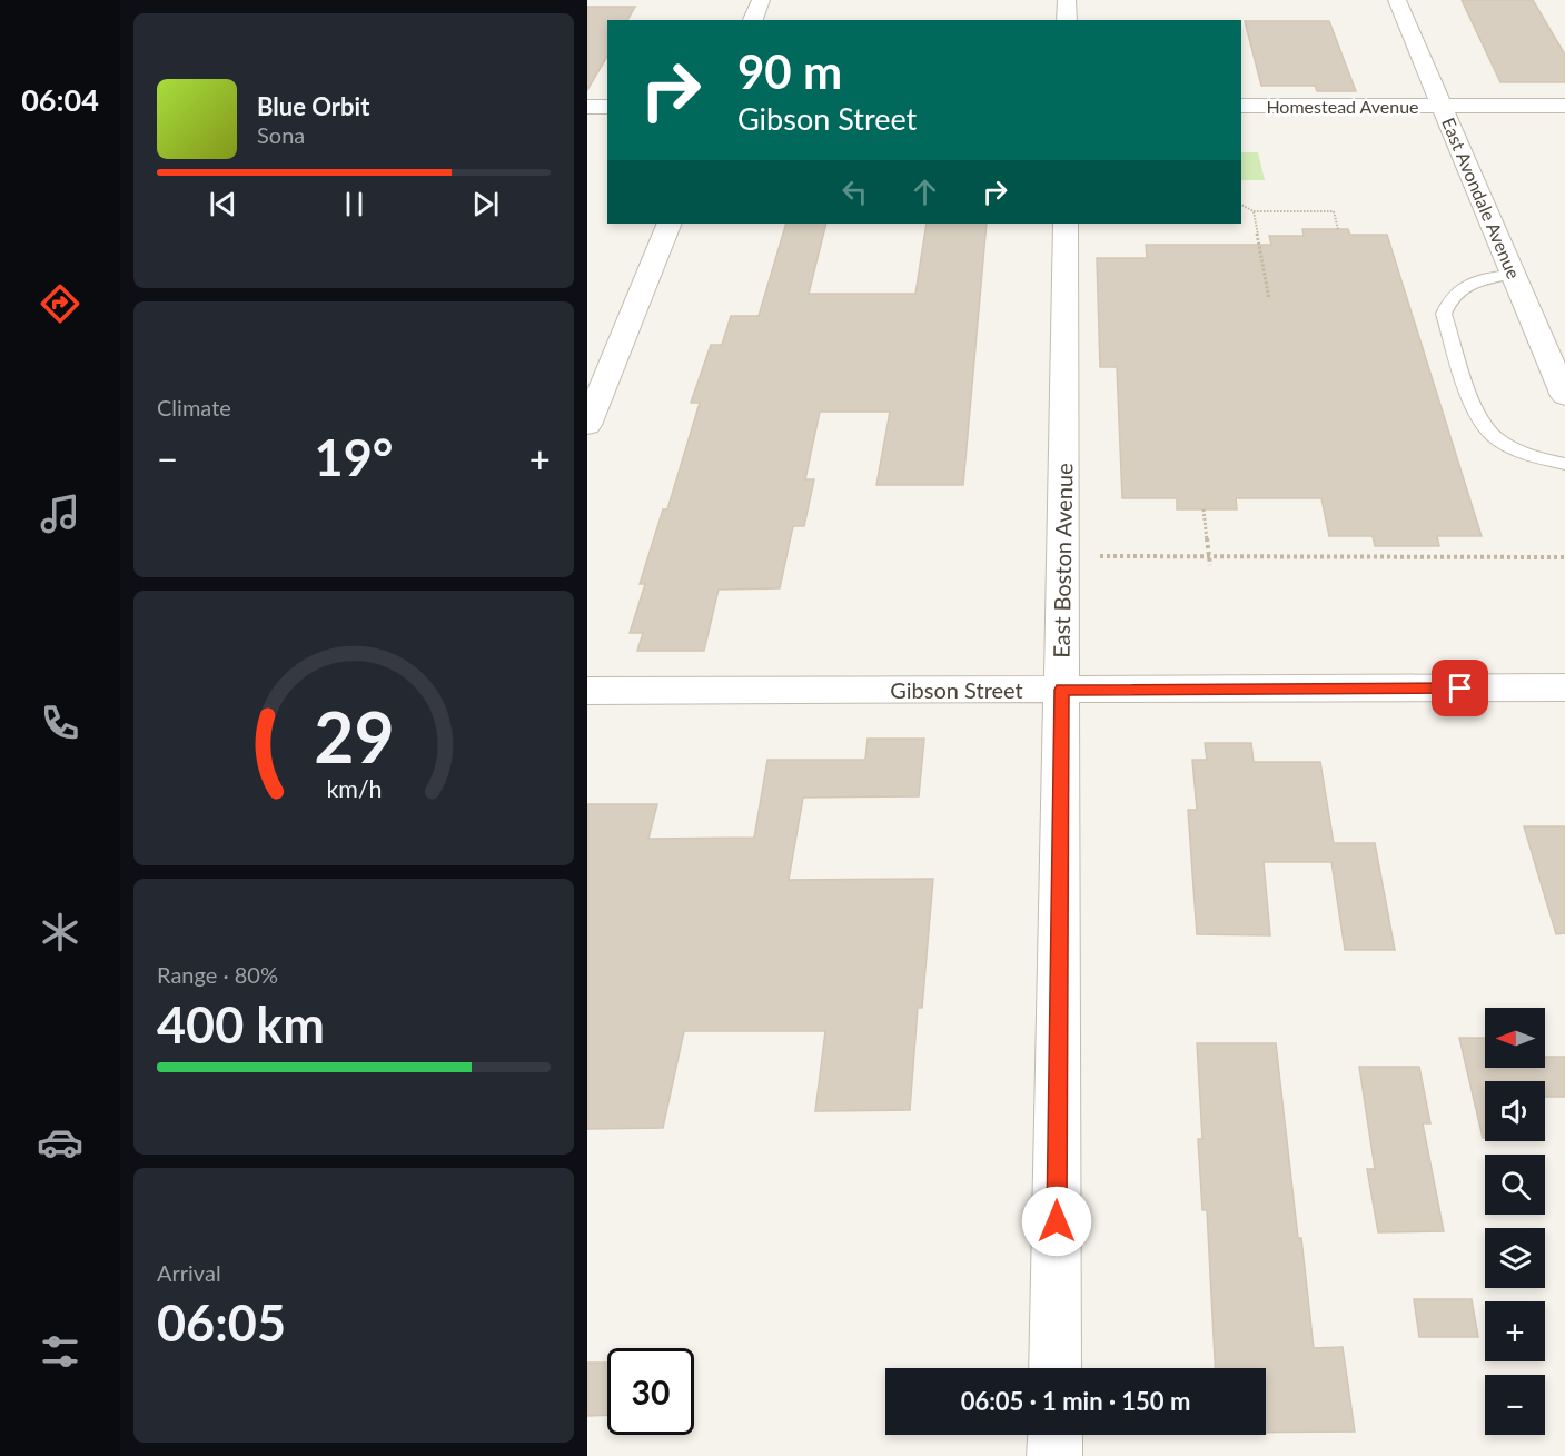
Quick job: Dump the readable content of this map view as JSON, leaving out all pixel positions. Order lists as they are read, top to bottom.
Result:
{
  "streets": {
    "street": [
      "Homestead Avenue",
      "East Avondale Avenue",
      "East Boston Avenue",
      "Gibson Street"
    ]
  },
  "crossings": [
    ["Homestead Avenue", "East Avondale Avenue"],
    ["East Boston Avenue", "Gibson Street"]
  ],
  "north": "left",
  "page": {
    "tabs": "06:04",
    "turn": ["90 m", "Gibson Street"],
    "song": ["Blue Orbit", "Sona"],
    "tile": [
      "Climate",
      ["Range · 80%", "400 km"],
      ["Arrival", "06:05"]
    ],
    "heat": ["−", "19°", "+"],
    "map_buttons": ["+", "−"],
    "limit": "30",
    "trip": "06:05 · 1 min · 150 m",
    "gauge": ["29", "km/h"]
  }
}
